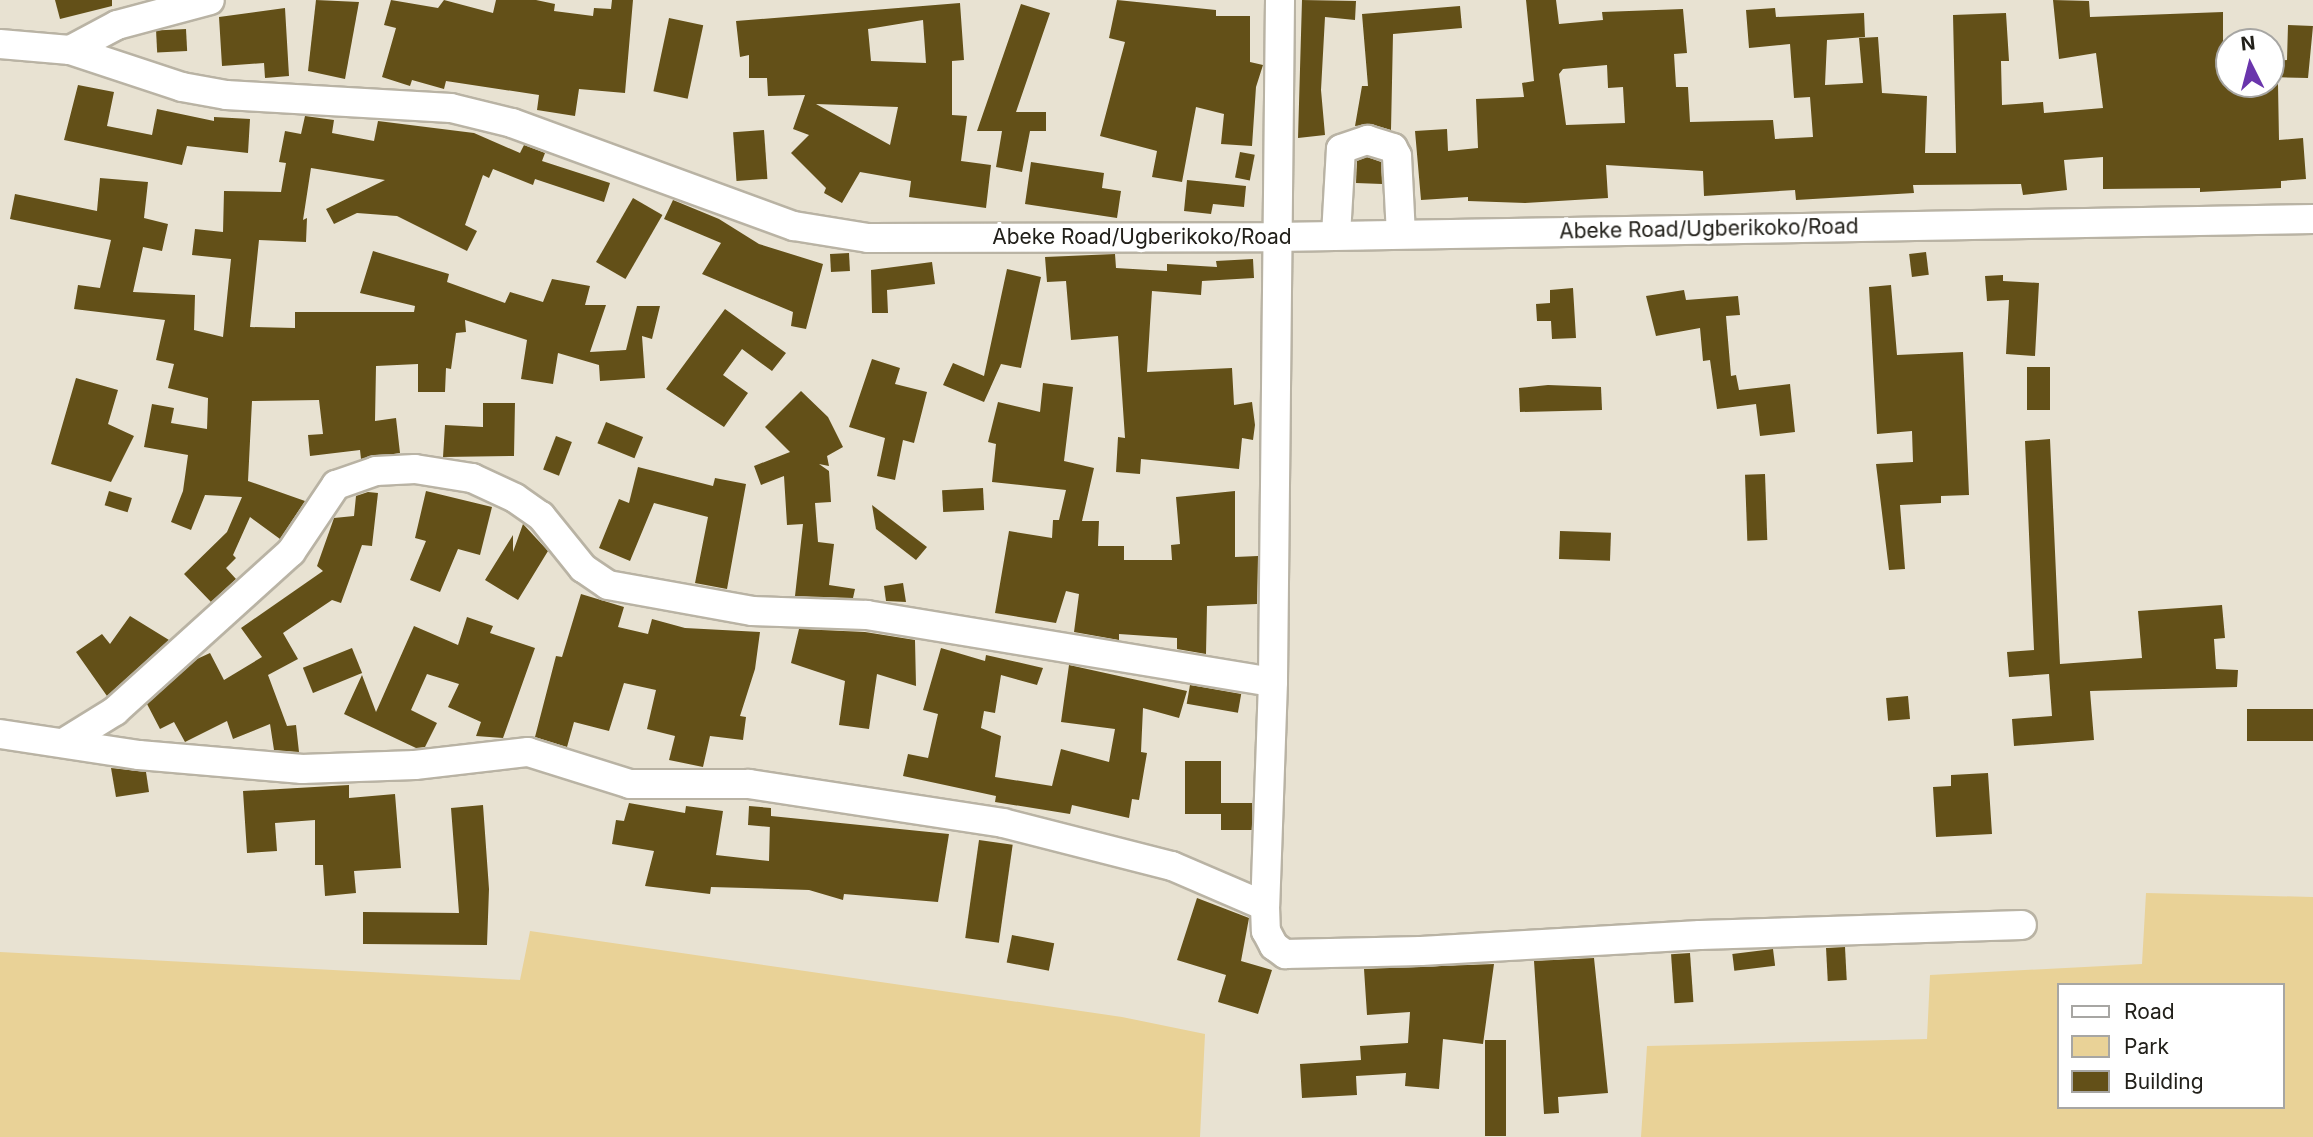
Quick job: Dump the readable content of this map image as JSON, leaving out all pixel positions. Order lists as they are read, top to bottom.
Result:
{
  "streets": {
    "street": ["Abeke Road/Ugberikoko/Road"]
  },
  "legend": ["Road", "Park", "Building"],
  "north": "top"
}
